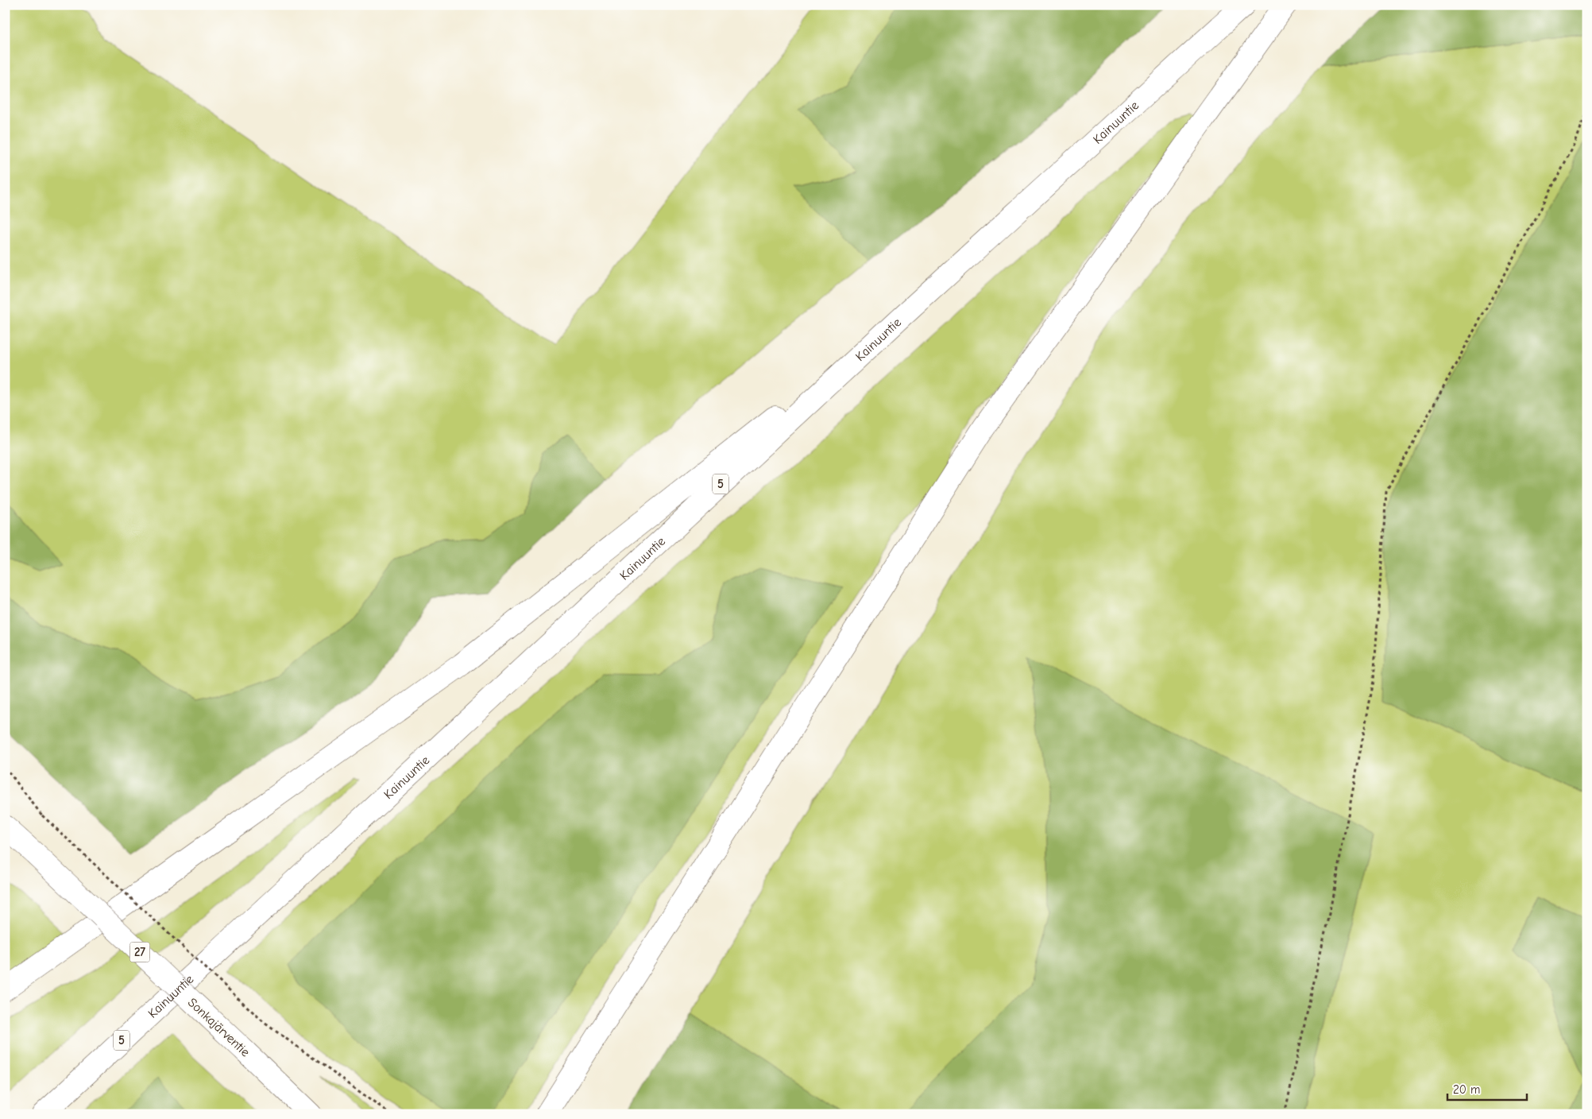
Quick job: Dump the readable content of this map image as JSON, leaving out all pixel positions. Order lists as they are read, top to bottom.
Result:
{
  "streets": {
    "highway": [
      "Kainuuntie",
      "5",
      "27",
      "Sonkajärventie"
    ]
  },
  "scale_bar": "20 m"
}
